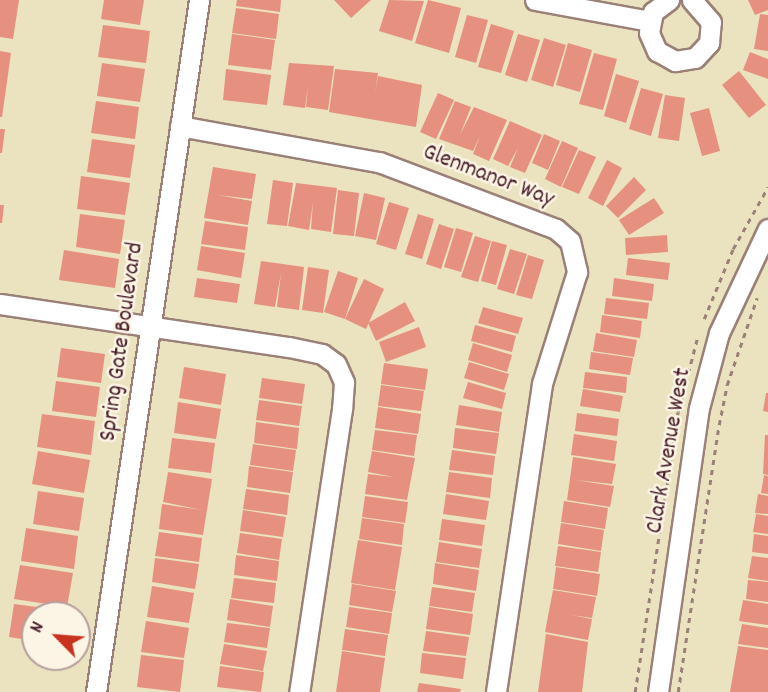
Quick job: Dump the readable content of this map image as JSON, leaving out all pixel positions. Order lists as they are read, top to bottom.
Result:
{
  "streets": {
    "street": ["Glenmanor Way", "Spring Gate Boulevard", "Clark Avenue West"]
  },
  "crossings": [
    ["Glenmanor Way", "Spring Gate Boulevard"]
  ],
  "north": "top left"
}
